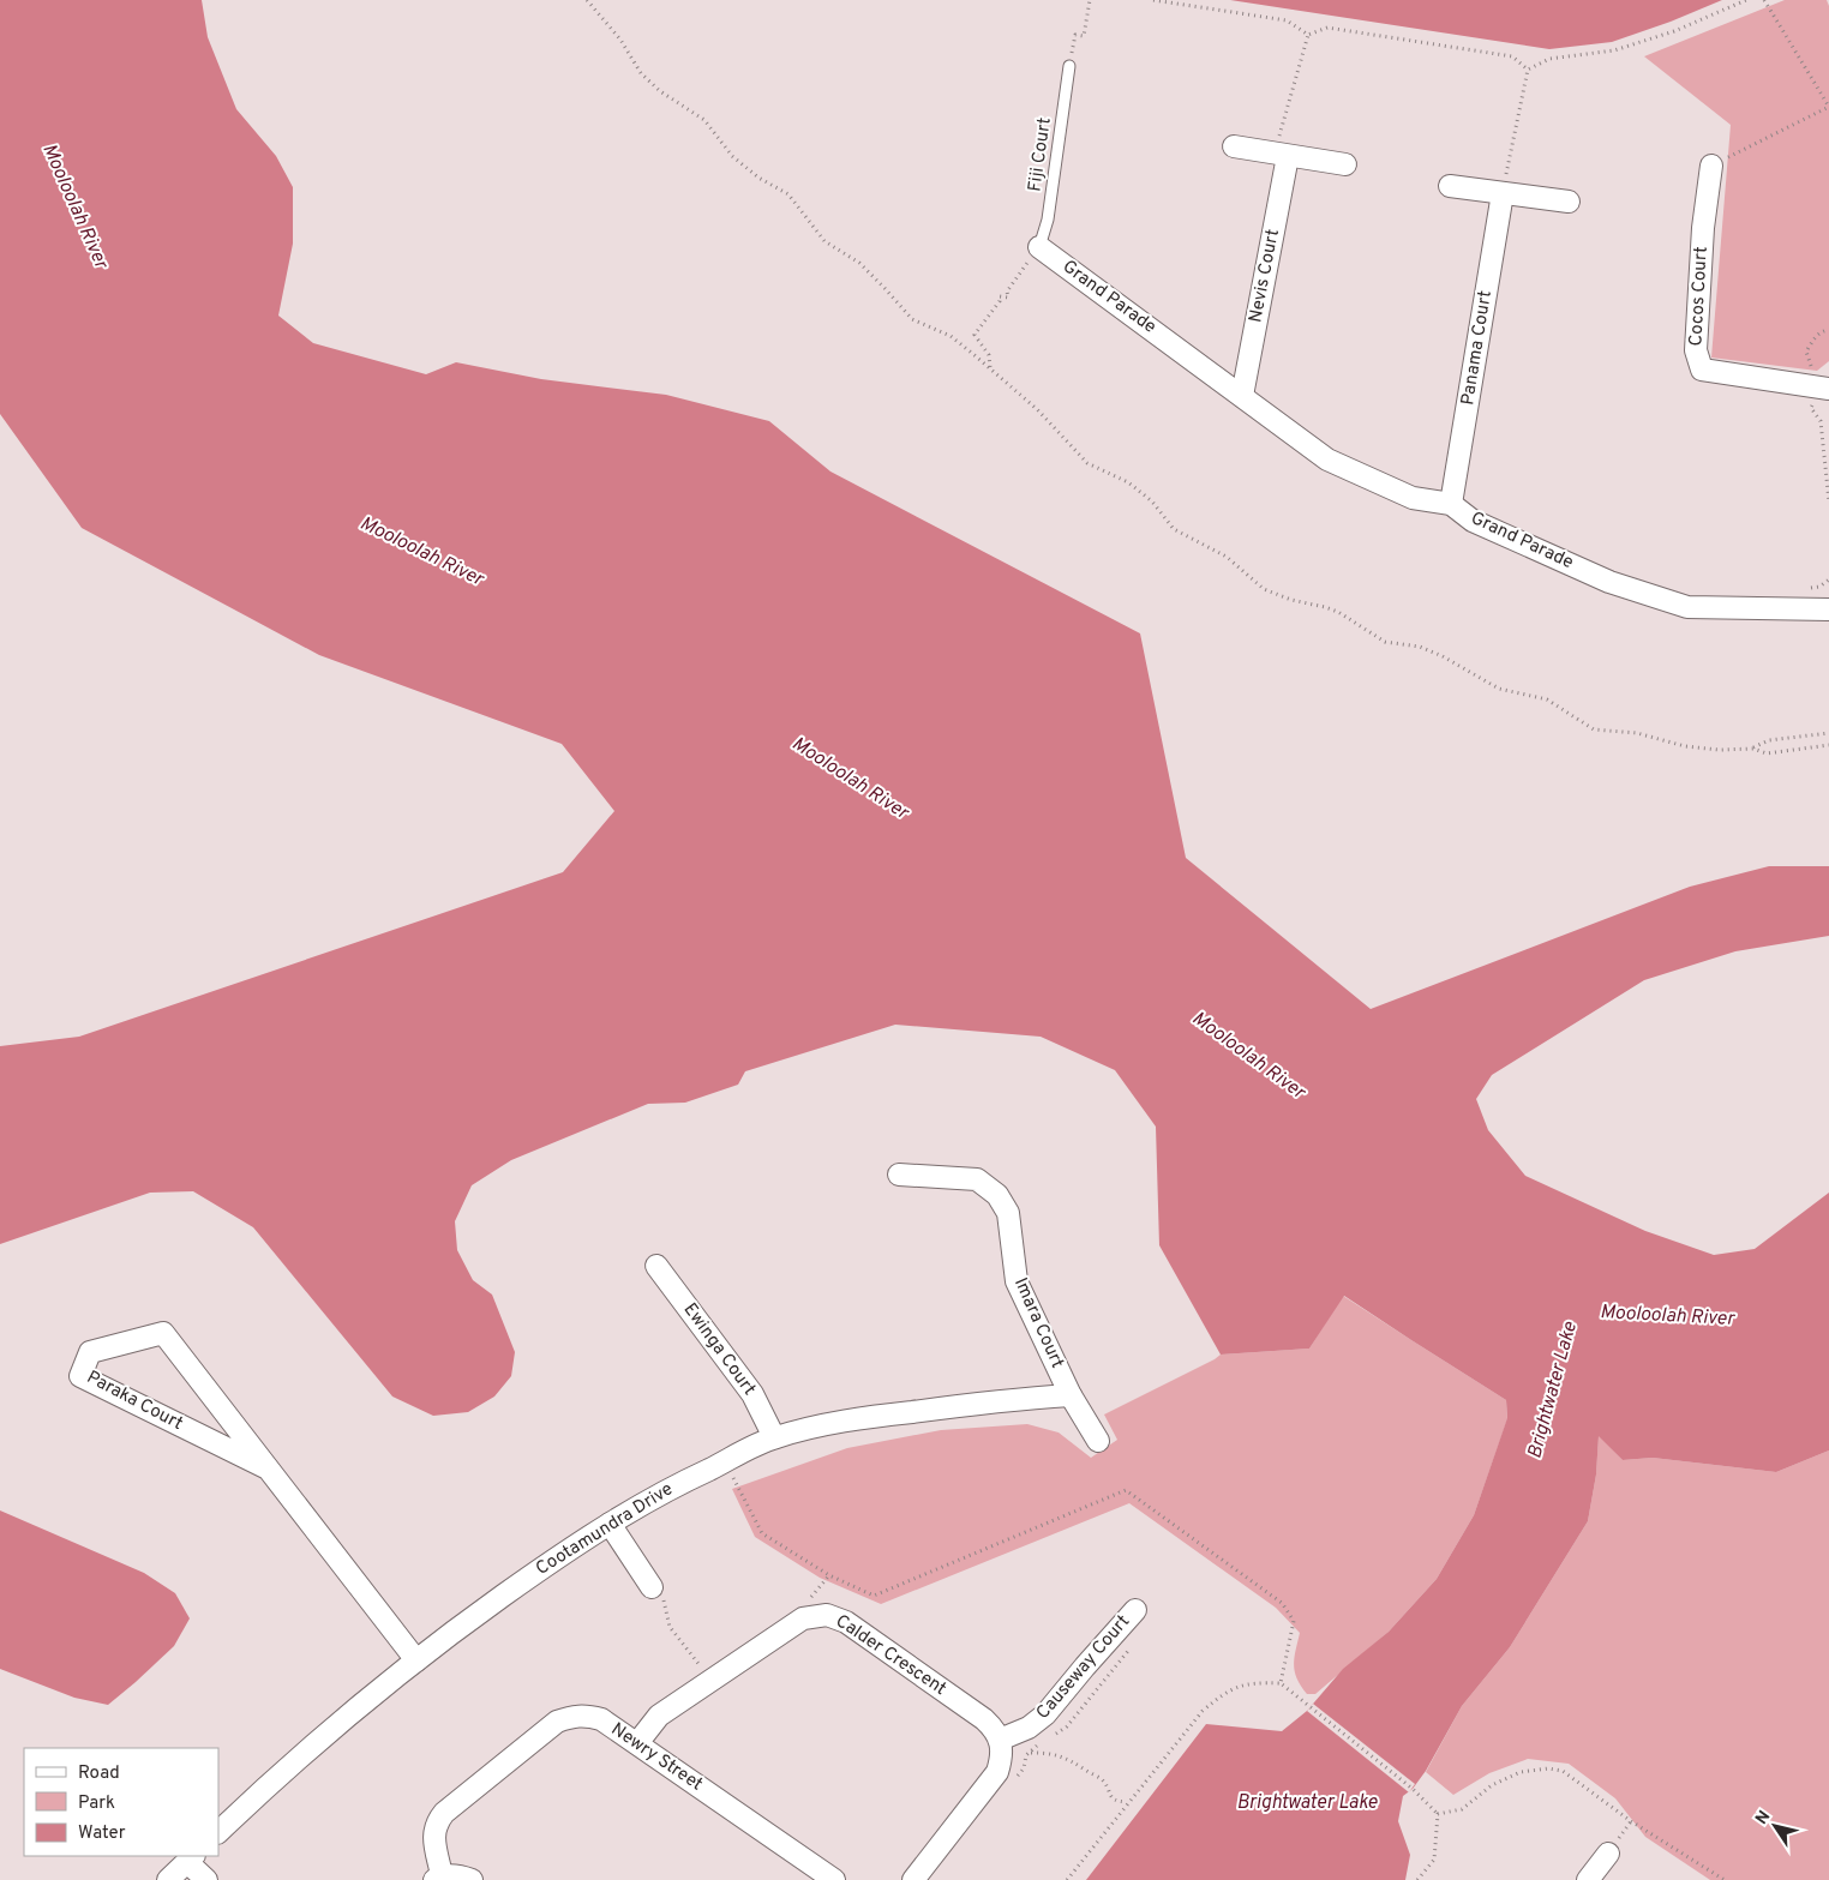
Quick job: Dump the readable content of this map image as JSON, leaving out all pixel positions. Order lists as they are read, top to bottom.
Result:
{
  "streets": {
    "street": [
      "Nevis Court",
      "Cocos Court",
      "Grand Parade",
      "Panama Court",
      "Imara Court",
      "Ewinga Court",
      "Paraka Court",
      "Cootamundra Drive",
      "Calder Crescent",
      "Causeway Court",
      "Newry Street"
    ],
    "lane": ["Fiji Court"]
  },
  "crossings": [
    ["Fiji Court", "Grand Parade"],
    ["Nevis Court", "Grand Parade"],
    ["Grand Parade", "Panama Court"],
    ["Imara Court", "Cootamundra Drive"],
    ["Ewinga Court", "Cootamundra Drive"],
    ["Paraka Court", "Cootamundra Drive"],
    ["Calder Crescent", "Causeway Court"],
    ["Calder Crescent", "Newry Street"]
  ],
  "water": ["Mooloolah River", "Brightwater Lake"],
  "legend": ["Road", "Park", "Water"],
  "north": "top left"
}
